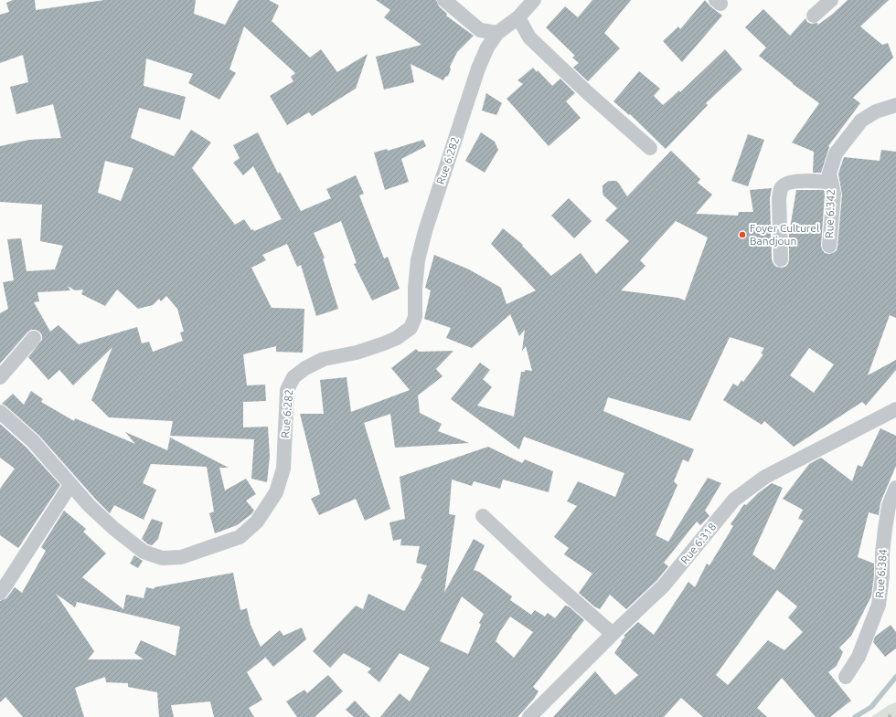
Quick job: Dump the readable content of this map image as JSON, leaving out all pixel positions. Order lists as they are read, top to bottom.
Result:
{
  "streets": {
    "street": [
      "Rue 6.282",
      "Rue 6.342",
      "Rue 6.318",
      "Rue 6.384"
    ]
  },
  "places": ["Foyer Culturel Bandjoun"]
}
